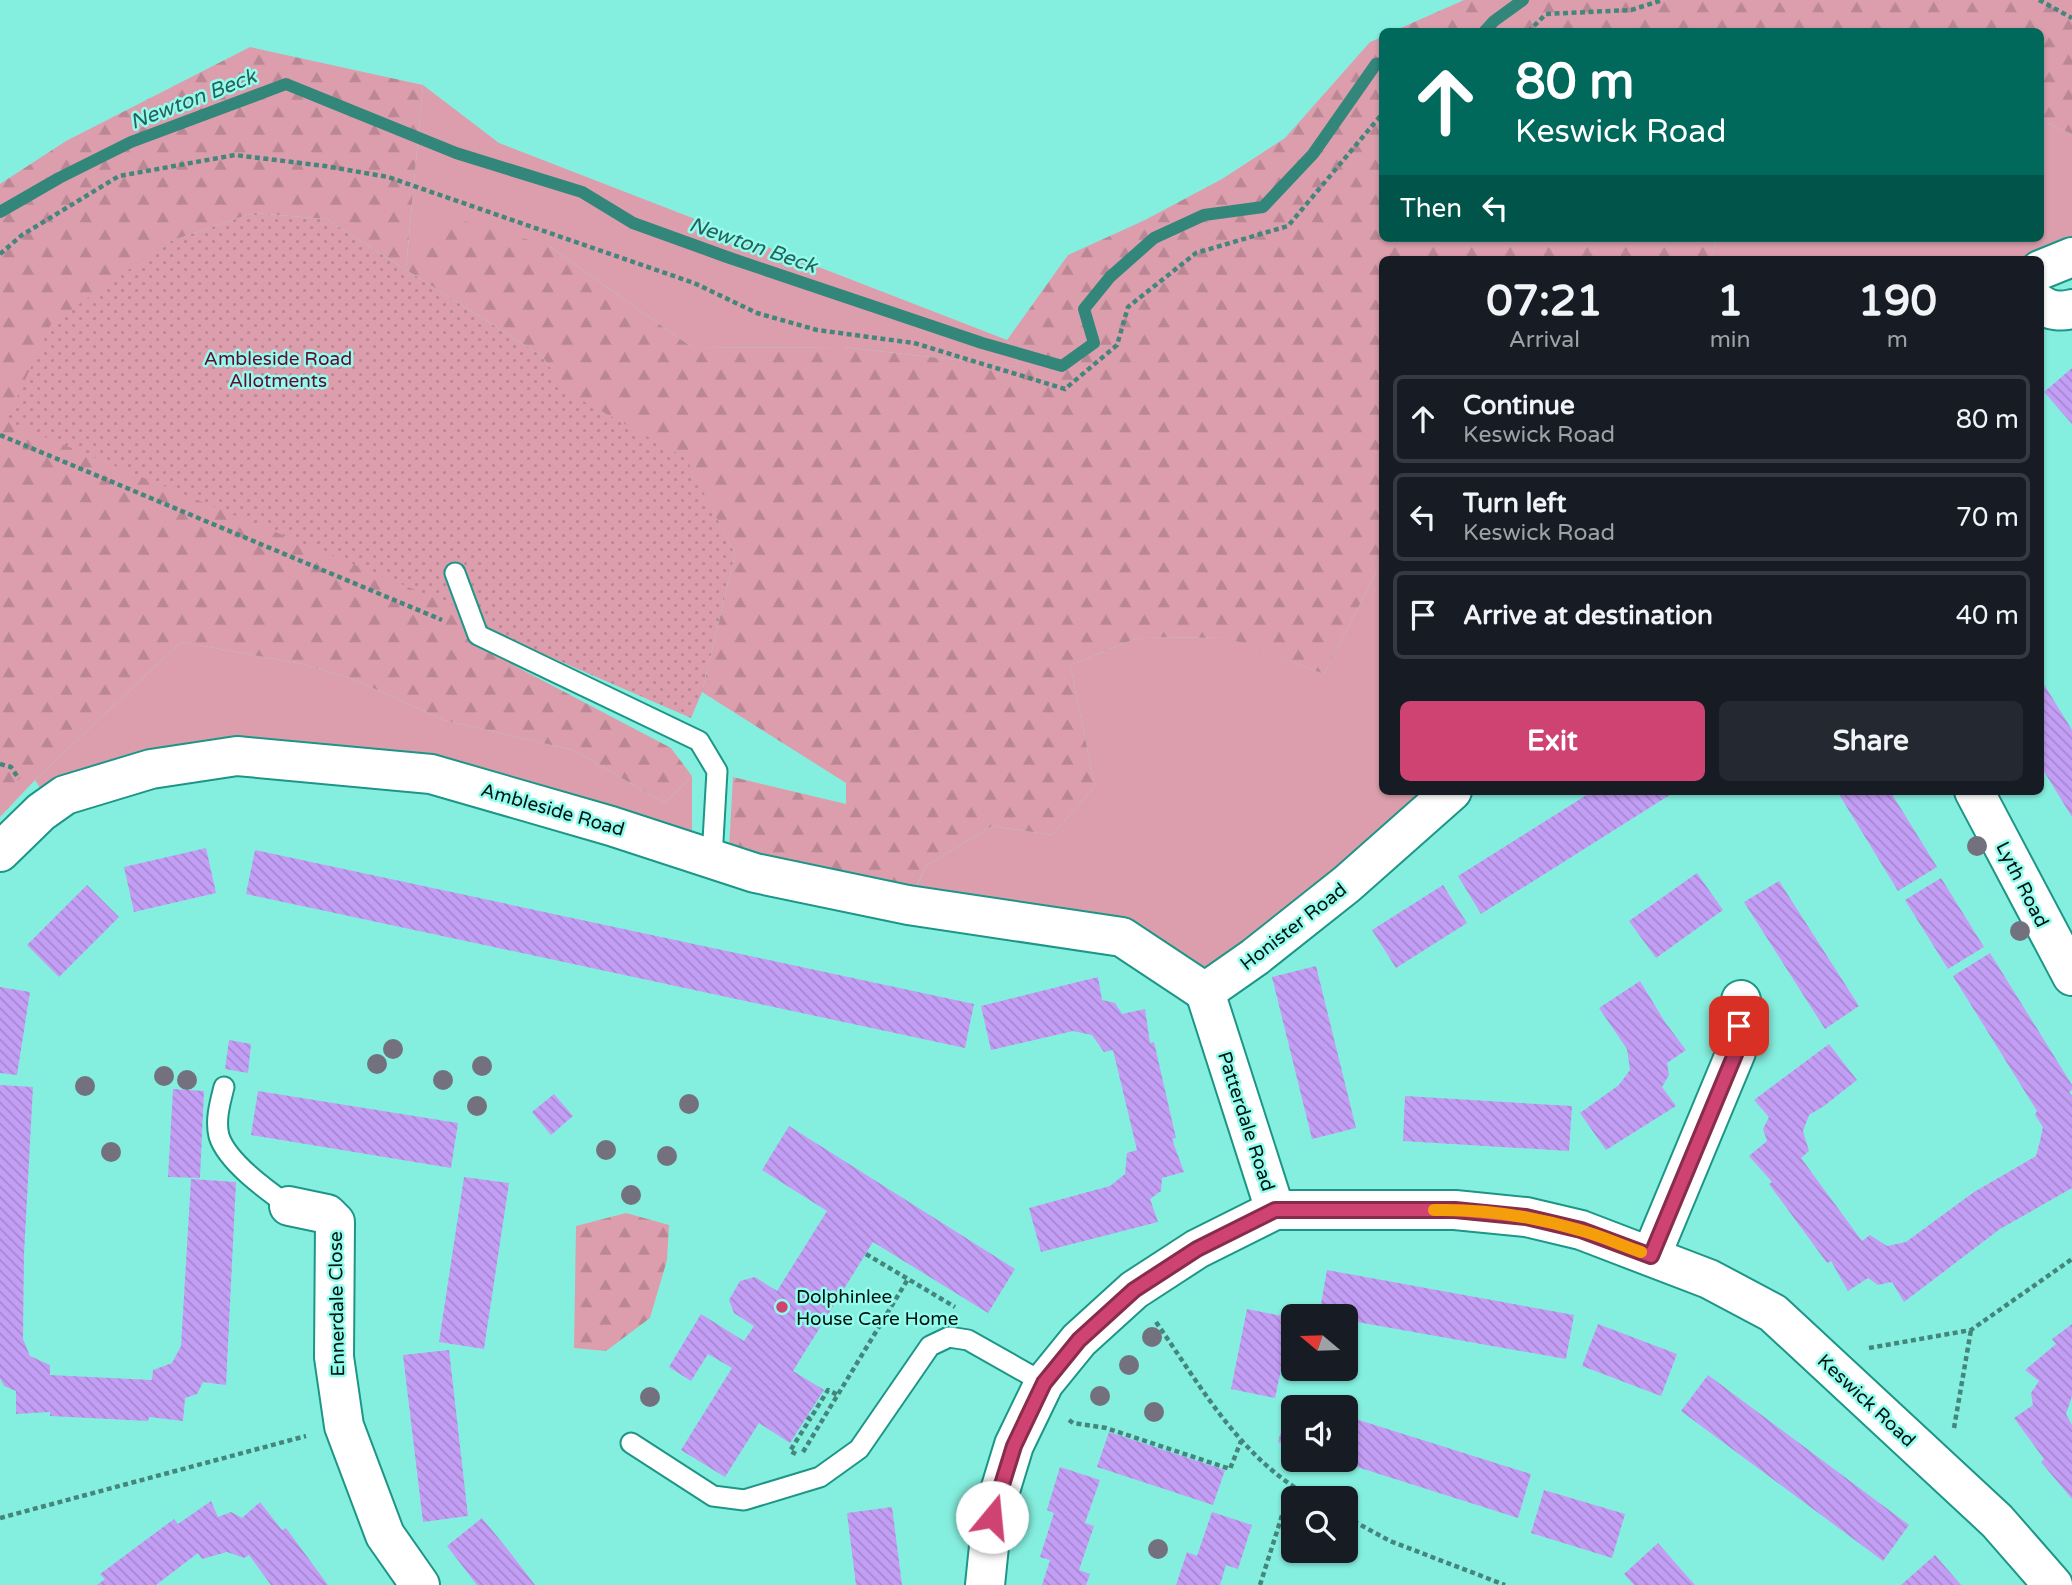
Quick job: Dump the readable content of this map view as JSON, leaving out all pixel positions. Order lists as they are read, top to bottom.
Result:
{
  "streets": {
    "street": [
      "Ambleside Road",
      "Lyth Road",
      "Honister Road",
      "Patterdale Road",
      "Ennerdale Close",
      "Keswick Road"
    ]
  },
  "crossings": [
    ["Ambleside Road", "Honister Road"],
    ["Ambleside Road", "Patterdale Road"],
    ["Honister Road", "Patterdale Road"],
    ["Patterdale Road", "Keswick Road"]
  ],
  "water": ["Newton Beck"],
  "parks": ["Ambleside Road Allotments"],
  "places": ["Dolphinlee House Care Home"],
  "north": "left",
  "page": {
    "turn": ["80 m", "Keswick Road"],
    "then": "Then",
    "eta": [
      "07:21",
      "Arrival",
      "1",
      "min",
      "190",
      "m"
    ],
    "list": [
      {
        "name": "Continue",
        "note": "Keswick Road",
        "value": "80 m"
      },
      {
        "name": "Turn left",
        "note": "Keswick Road",
        "value": "70 m"
      },
      {
        "name": "Arrive at destination",
        "value": "40 m"
      }
    ],
    "buttons": ["Exit", "Share"]
  }
}
